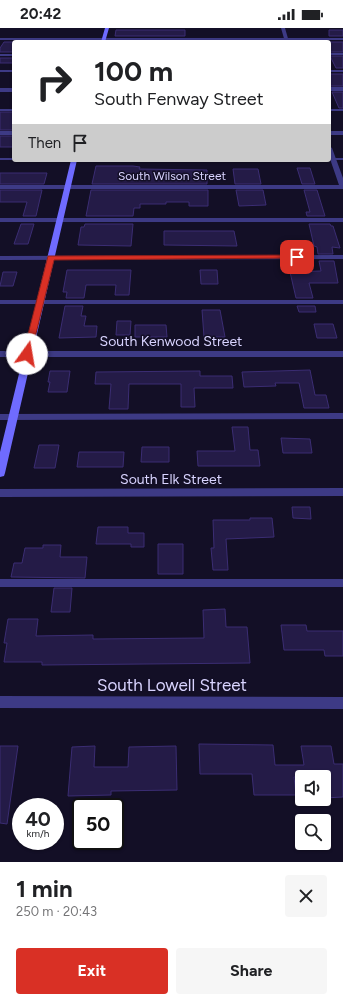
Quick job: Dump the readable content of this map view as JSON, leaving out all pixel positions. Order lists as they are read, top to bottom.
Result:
{
  "streets": {
    "street": [
      "South Wilson Street",
      "South Kenwood Street",
      "South Elk Street",
      "South Lowell Street"
    ]
  },
  "page": {
    "status": "20:42",
    "turn": ["100 m", "South Fenway Street"],
    "then": "Then",
    "speed": "40 km/h",
    "limit": "50",
    "heading": ["1 min", "250 m · 20:43"],
    "buttons": ["Exit", "Share"]
  }
}
